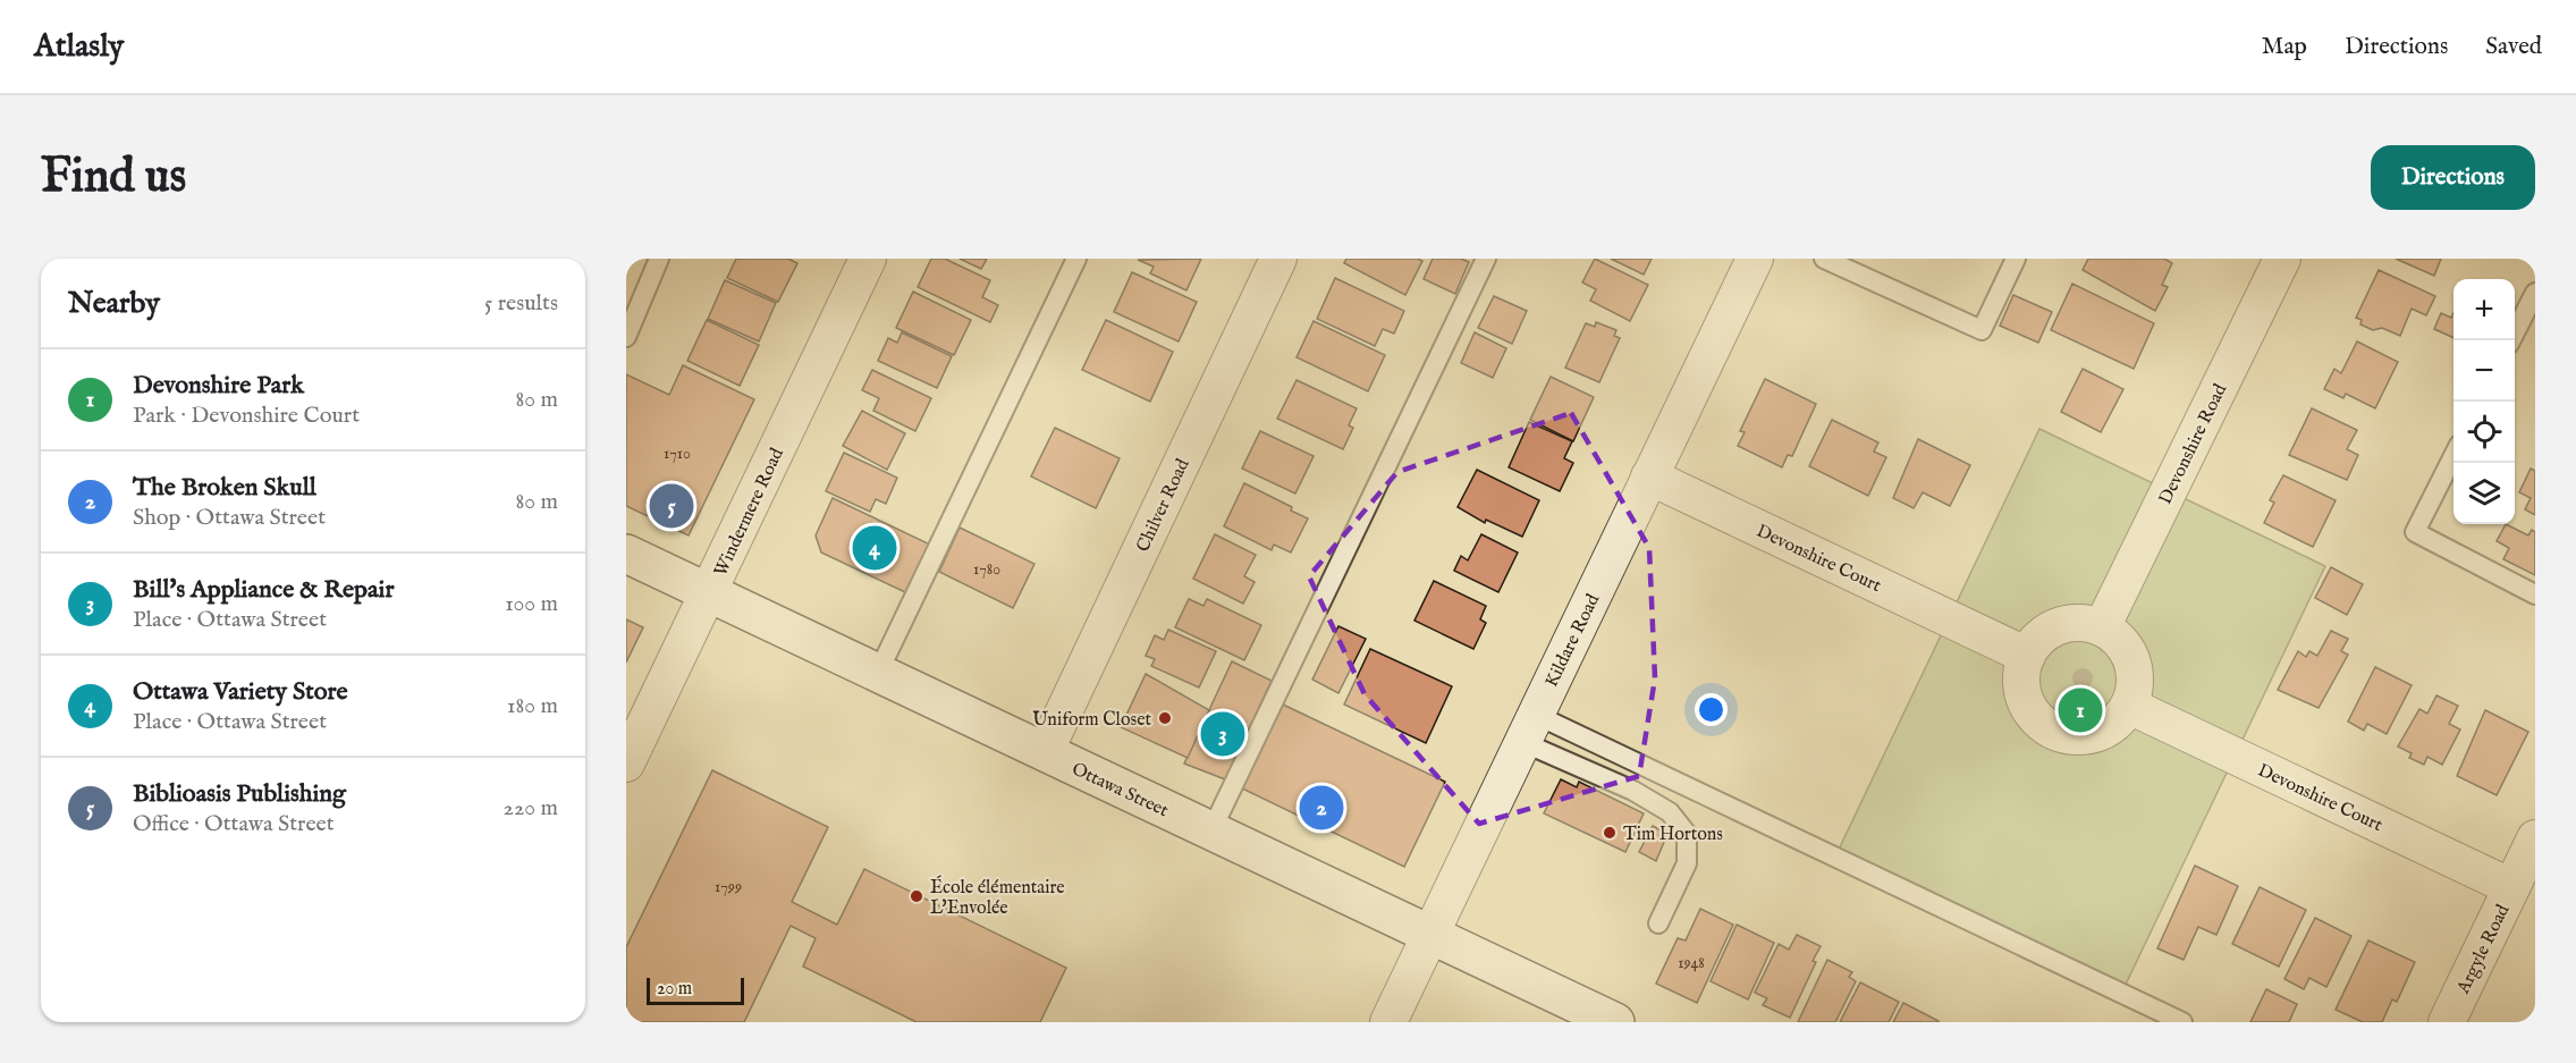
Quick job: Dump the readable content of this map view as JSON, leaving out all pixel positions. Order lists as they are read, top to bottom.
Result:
{
  "streets": {
    "street": [
      "Devonshire Road",
      "Chilver Road",
      "Windermere Road",
      "Devonshire Court",
      "Kildare Road",
      "Ottawa Street",
      "Argyle Road"
    ]
  },
  "crossings": [
    ["Devonshire Road", "Devonshire Court"],
    ["Chilver Road", "Ottawa Street"],
    ["Windermere Road", "Ottawa Street"],
    ["Devonshire Court", "Kildare Road"],
    ["Devonshire Court", "Argyle Road"],
    ["Kildare Road", "Ottawa Street"]
  ],
  "places": ["Uniform Closet", "Tim Hortons", "École élémentaire L'Envolée"],
  "house_numbers": [
    "1710",
    "1780",
    "1799",
    "1948"
  ],
  "scale_bar": "20 m",
  "page": {
    "header": "Atlasly",
    "nav": ["Map", "Directions", "Saved"],
    "buttons": "Directions",
    "title": "Find us",
    "heading": ["Nearby", "5 results"],
    "map_buttons": ["+", "−"],
    "list": [
      {
        "mark": "1",
        "name": "Devonshire Park",
        "note": "Park · Devonshire Court",
        "value": "80 m"
      },
      {
        "mark": "2",
        "name": "The Broken Skull",
        "note": "Shop · Ottawa Street",
        "value": "80 m"
      },
      {
        "mark": "3",
        "name": "Bill's Appliance & Repair",
        "note": "Place · Ottawa Street",
        "value": "100 m"
      },
      {
        "mark": "4",
        "name": "Ottawa Variety Store",
        "note": "Place · Ottawa Street",
        "value": "180 m"
      },
      {
        "mark": "5",
        "name": "Biblioasis Publishing",
        "note": "Office · Ottawa Street",
        "value": "220 m"
      }
    ],
    "pins": [
      "5",
      "4",
      "1",
      "3",
      "2"
    ],
    "scale": "20 m"
  }
}
